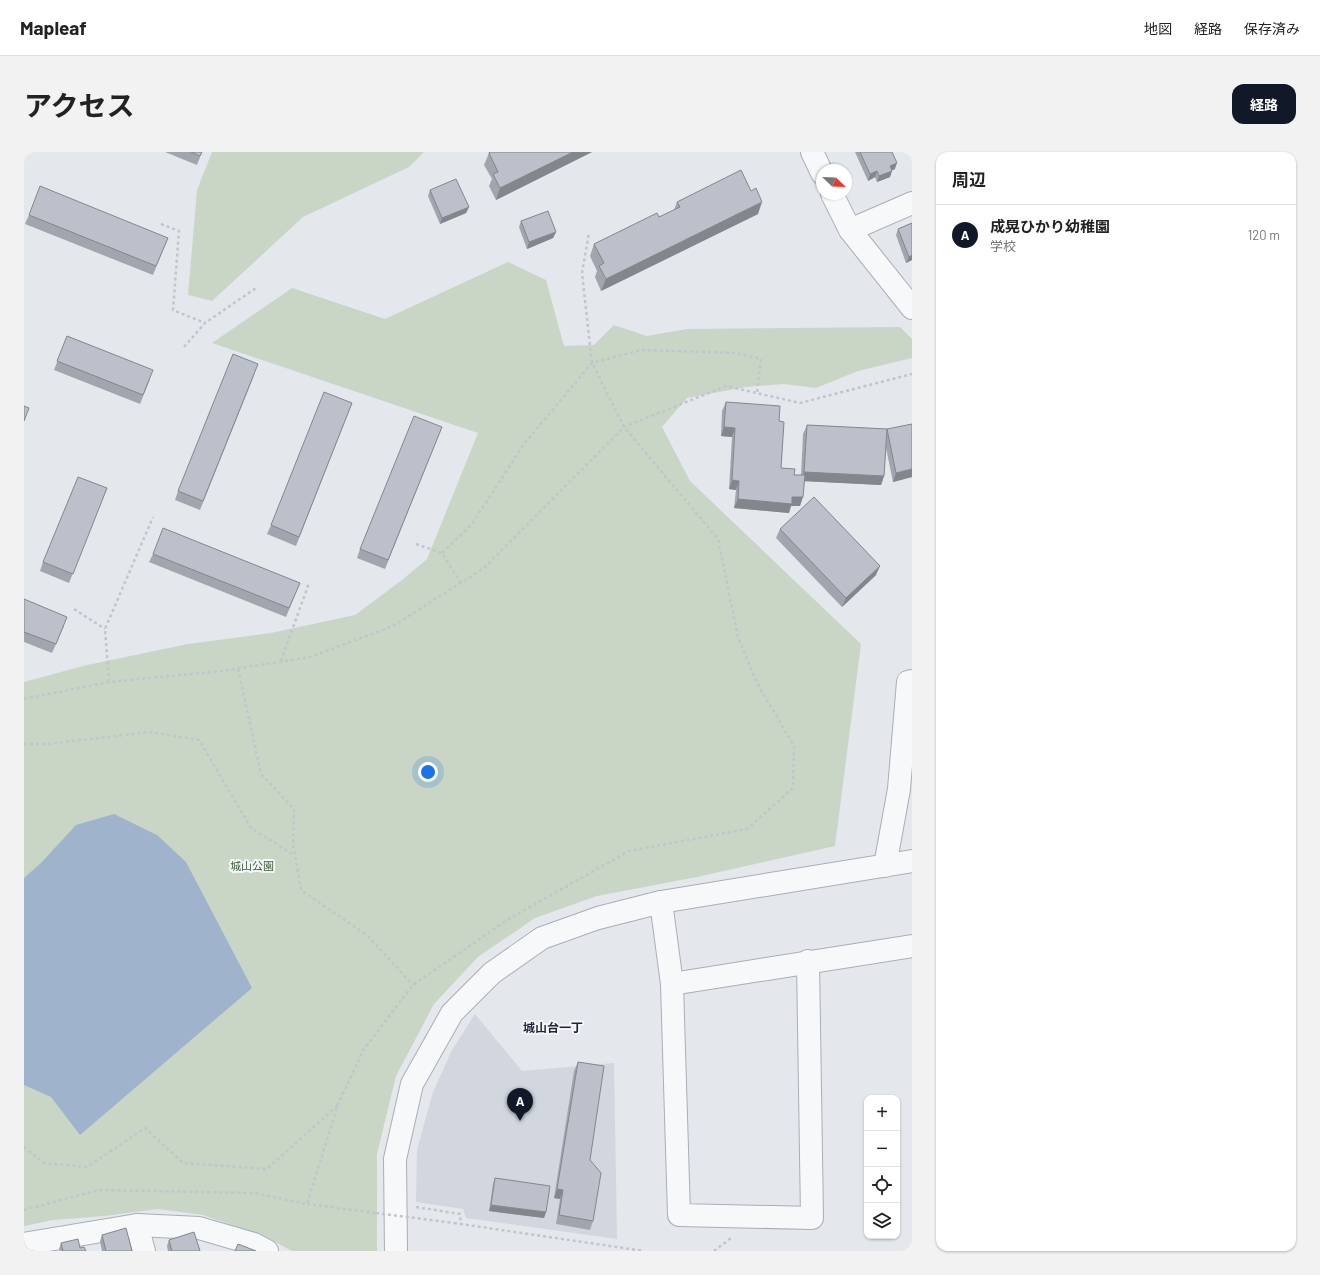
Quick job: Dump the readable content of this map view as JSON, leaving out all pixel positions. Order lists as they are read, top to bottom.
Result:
{
  "districts": ["城山台一丁"],
  "parks": ["城山公園"],
  "north": "bottom right",
  "page": {
    "header": "Mapleaf",
    "nav": ["地図", "経路", "保存済み"],
    "title": "アクセス",
    "buttons": "経路",
    "heading": "周辺",
    "list": [
      {
        "mark": "A",
        "name": "成晃ひかり幼稚園",
        "note": "学校",
        "value": "120 m"
      }
    ],
    "pins": "A",
    "map_buttons": ["+", "−"]
  }
}
